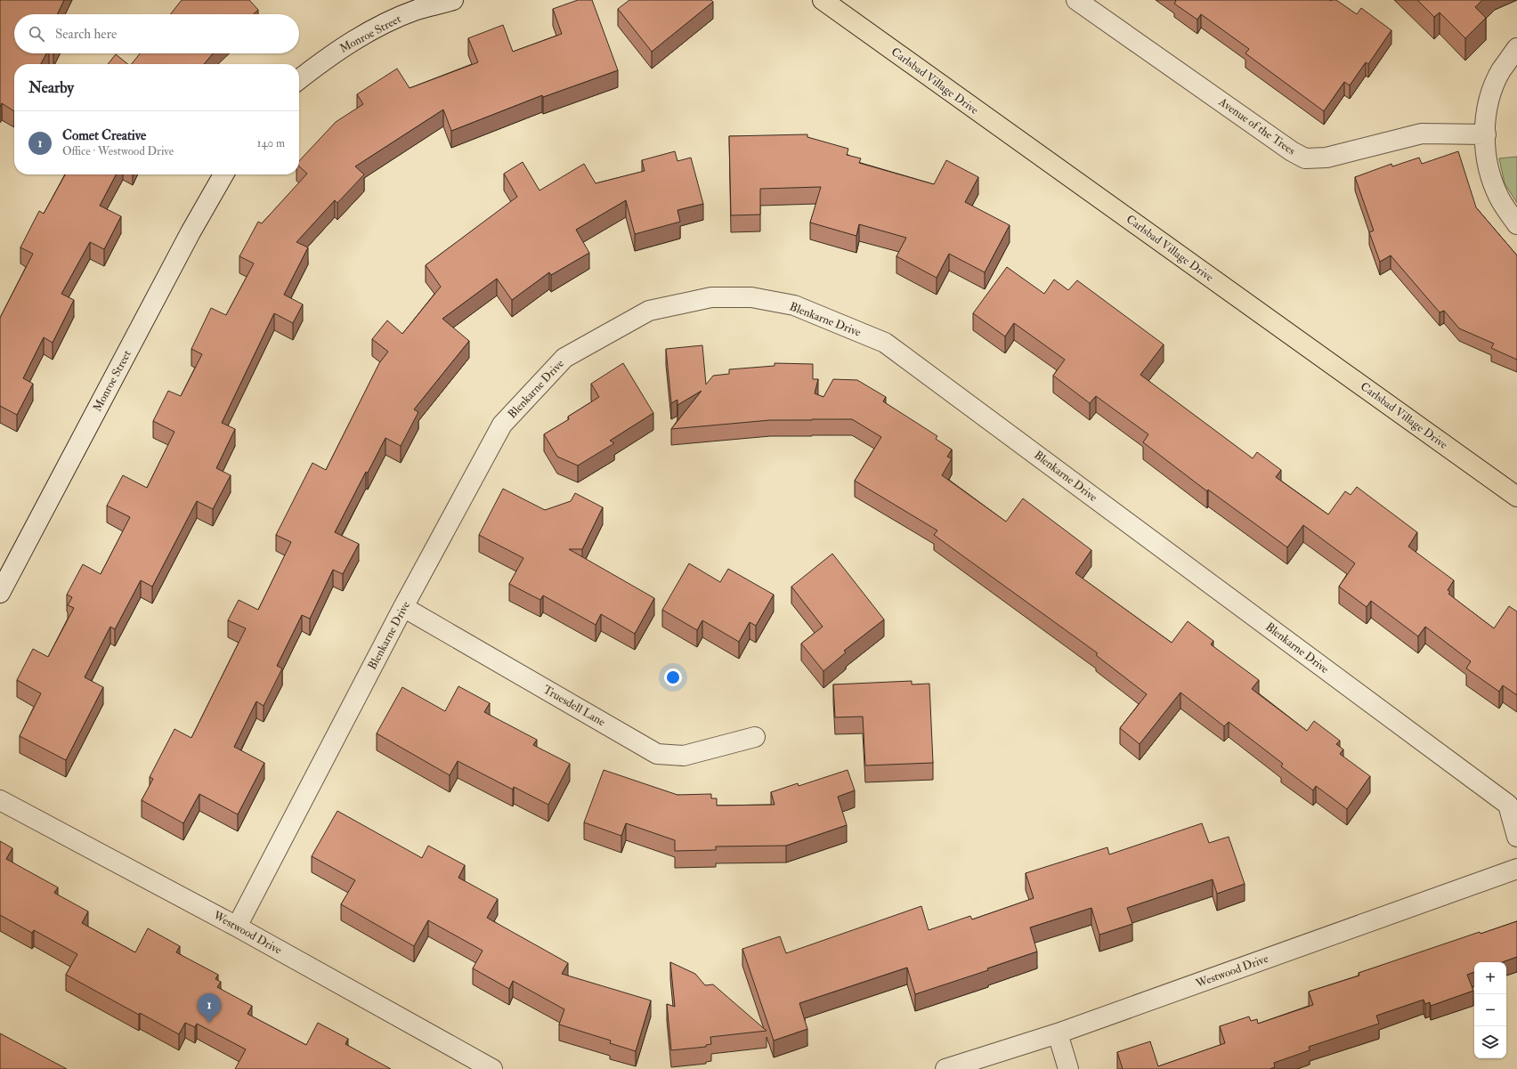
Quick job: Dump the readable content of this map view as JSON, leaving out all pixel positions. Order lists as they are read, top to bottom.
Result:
{
  "streets": {
    "main road": ["Carlsbad Village Drive"],
    "street": [
      "Monroe Street",
      "Avenue of the Trees",
      "Blenkarne Drive",
      "Truesdell Lane",
      "Westwood Drive"
    ]
  },
  "crossings": [
    ["Blenkarne Drive", "Truesdell Lane"],
    ["Blenkarne Drive", "Westwood Drive"]
  ],
  "page": {
    "search": "Search here",
    "heading": "Nearby",
    "list": [
      {
        "mark": "1",
        "name": "Comet Creative",
        "note": "Office · Westwood Drive",
        "value": "140 m"
      }
    ],
    "map_buttons": ["+", "−"],
    "pins": "1"
  }
}
